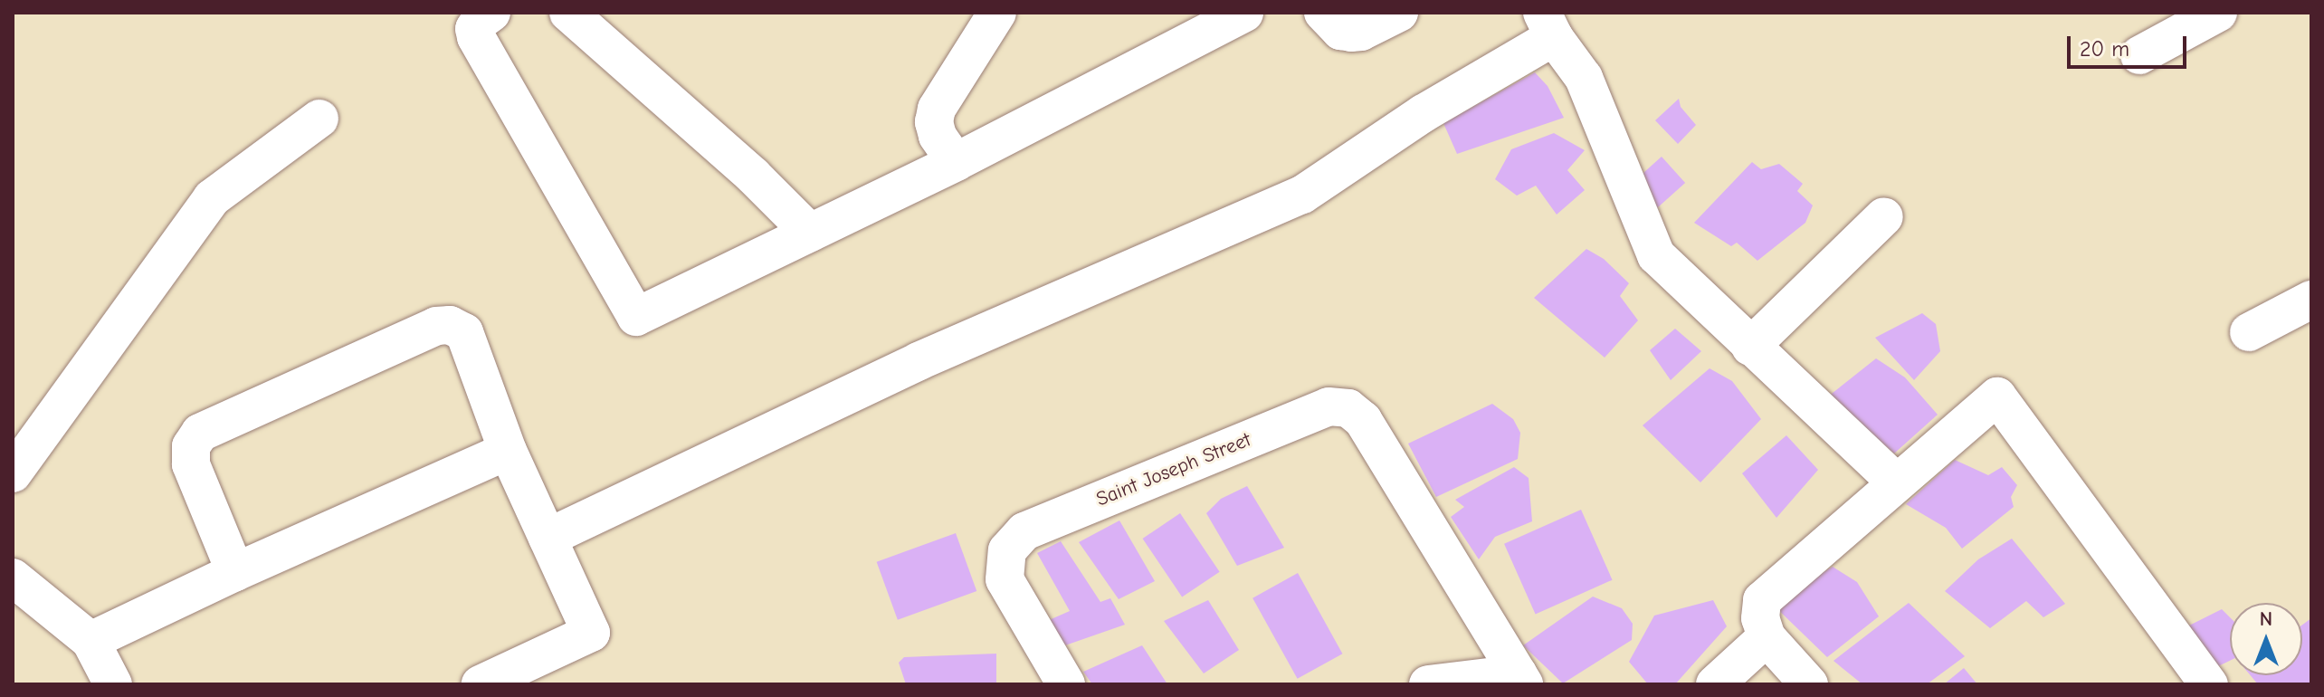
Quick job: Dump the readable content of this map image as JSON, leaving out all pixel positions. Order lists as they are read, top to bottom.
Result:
{
  "streets": {
    "street": ["Saint Joseph Street"]
  },
  "scale_bar": "20 m",
  "north": "top"
}
